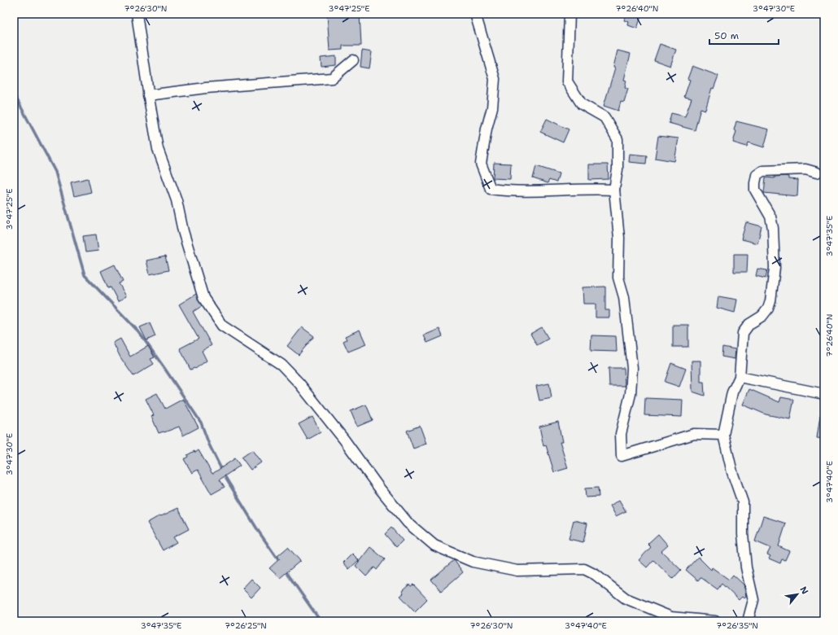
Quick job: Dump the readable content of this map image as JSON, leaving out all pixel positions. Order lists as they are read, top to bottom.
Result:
{
  "scale_bar": "50 m",
  "north": "top right",
  "coordinates": [
    "7°26'30\"N",
    "3°47'25\"E",
    "7°26'40\"N",
    "3°47'30\"E",
    "3°47'35\"E",
    "3°47'40\"E",
    "7°26'25\"N",
    "7°26'35\"N"
  ]
}
